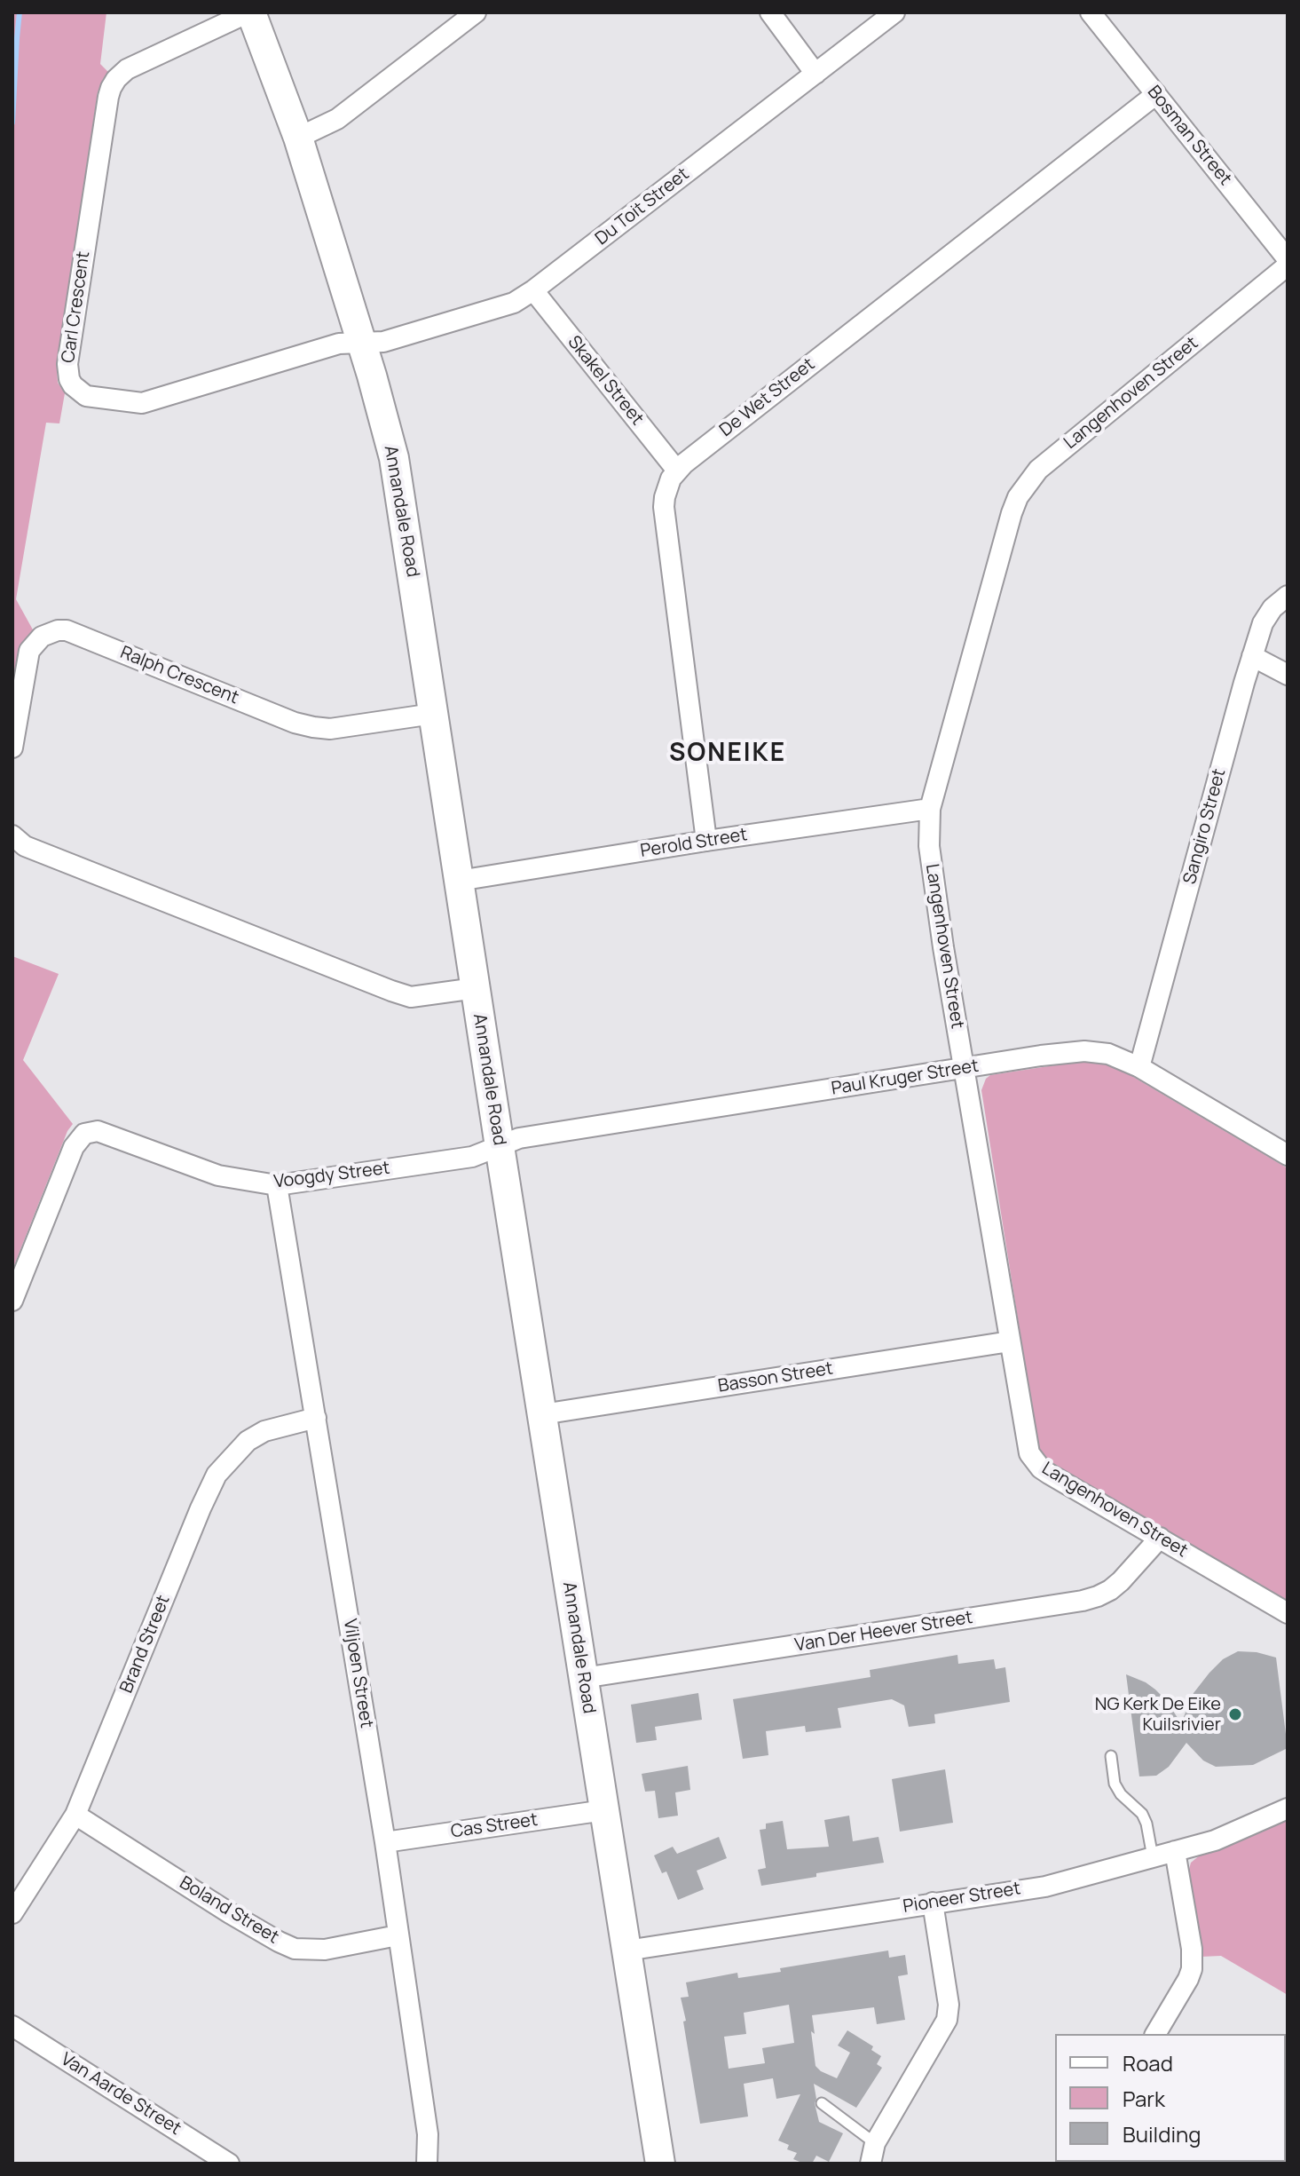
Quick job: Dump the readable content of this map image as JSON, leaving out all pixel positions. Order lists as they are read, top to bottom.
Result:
{
  "streets": {
    "street": [
      "Bosman Street",
      "Du Toit Street",
      "Carl Crescent",
      "Skakel Street",
      "Langenhoven Street",
      "De Wet Street",
      "Annandale Road",
      "Ralph Crescent",
      "Sangiro Street",
      "Perold Street",
      "Paul Kruger Street",
      "Voogdy Street",
      "Basson Street",
      "Van Der Heever Street",
      "Brand Street",
      "Viljoen Street",
      "Cas Street",
      "Pioneer Street",
      "Boland Street",
      "Van Aarde Street"
    ]
  },
  "crossings": [
    ["Bosman Street", "De Wet Street"],
    ["Du Toit Street", "Carl Crescent"],
    ["Du Toit Street", "Skakel Street"],
    ["Du Toit Street", "Annandale Road"],
    ["Carl Crescent", "Annandale Road"],
    ["Skakel Street", "De Wet Street"],
    ["Langenhoven Street", "Perold Street"],
    ["Langenhoven Street", "Paul Kruger Street"],
    ["Langenhoven Street", "Basson Street"],
    ["Langenhoven Street", "Van Der Heever Street"],
    ["Annandale Road", "Ralph Crescent"],
    ["Annandale Road", "Perold Street"],
    ["Annandale Road", "Paul Kruger Street"],
    ["Annandale Road", "Voogdy Street"],
    ["Annandale Road", "Basson Street"],
    ["Annandale Road", "Van Der Heever Street"],
    ["Annandale Road", "Cas Street"],
    ["Annandale Road", "Pioneer Street"],
    ["Sangiro Street", "Paul Kruger Street"],
    ["Paul Kruger Street", "Voogdy Street"],
    ["Voogdy Street", "Viljoen Street"],
    ["Brand Street", "Viljoen Street"],
    ["Brand Street", "Boland Street"],
    ["Viljoen Street", "Cas Street"],
    ["Viljoen Street", "Boland Street"]
  ],
  "districts": ["SONEIKE"],
  "places": ["NG Kerk De Eike Kuilsrivier"],
  "legend": ["Road", "Park", "Building"]
}
